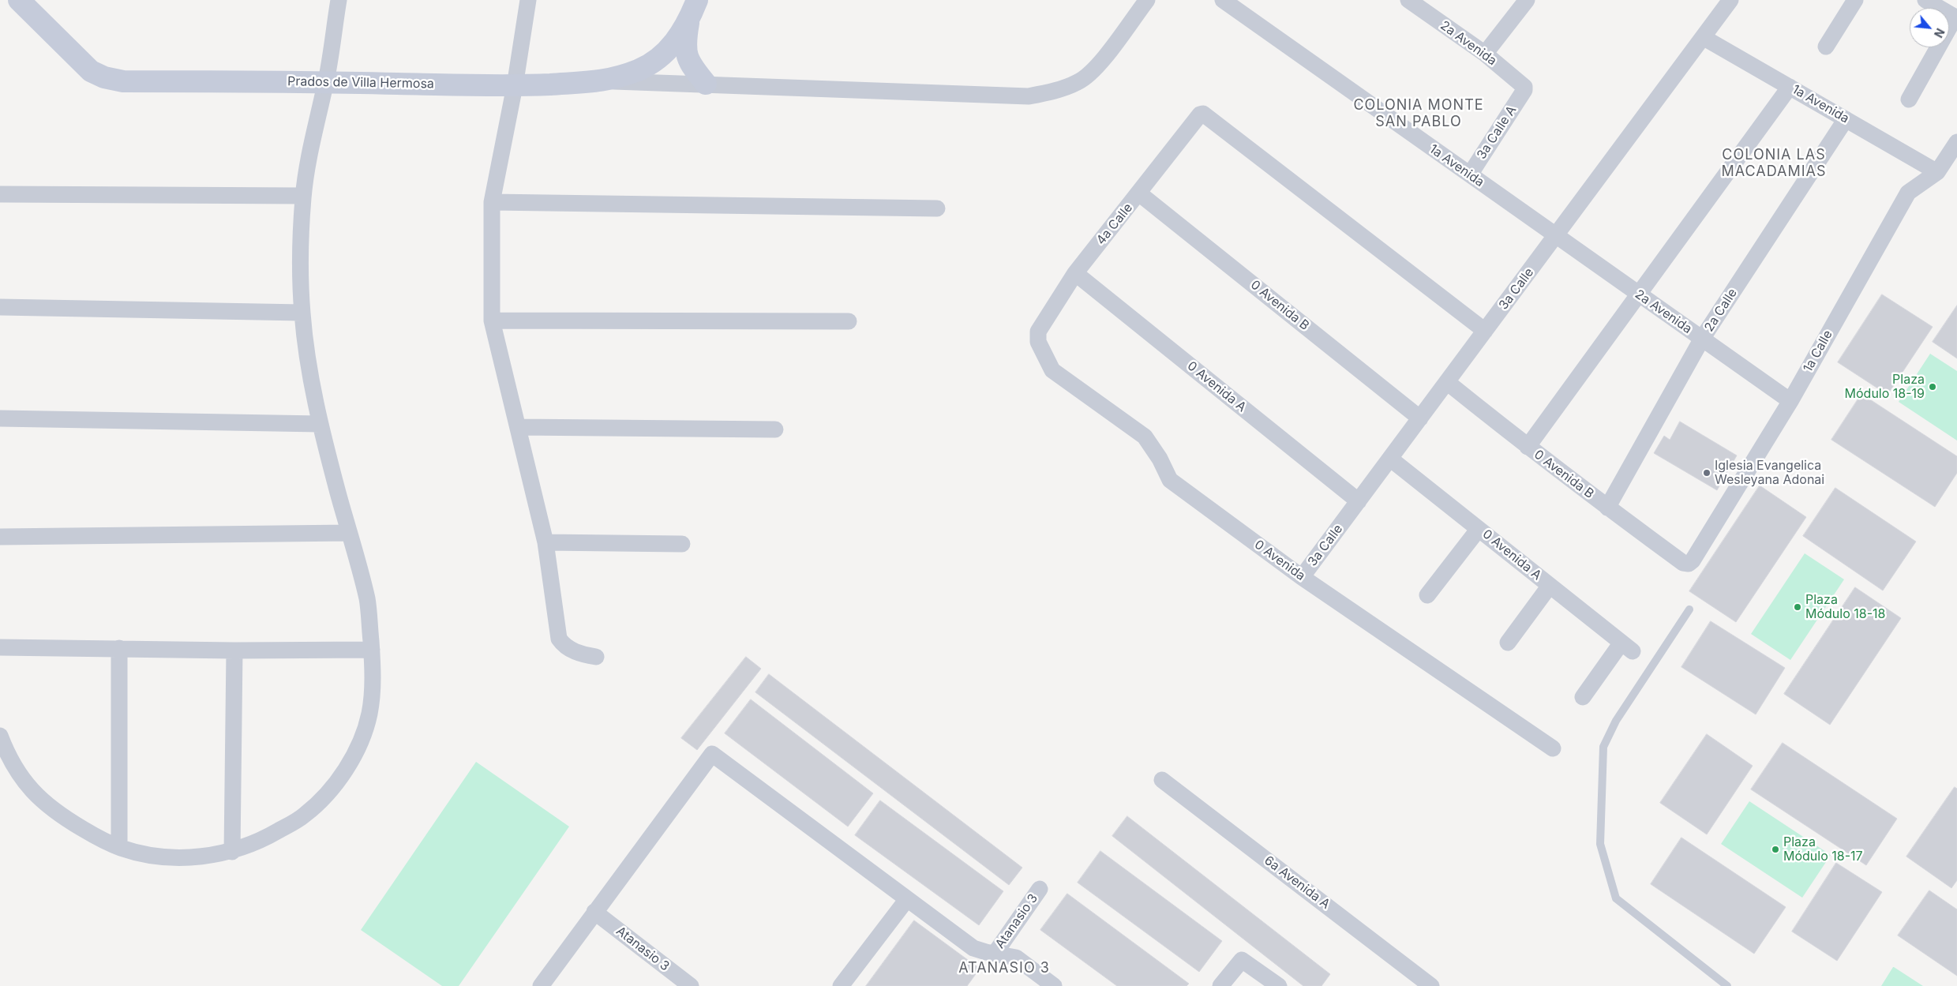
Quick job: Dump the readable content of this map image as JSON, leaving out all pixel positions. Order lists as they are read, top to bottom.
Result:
{
  "streets": {
    "main road": ["Prados de Villa Hermosa"],
    "street": [
      "2a Avenida",
      "1a Avenida",
      "3a Calle A",
      "4a Calle",
      "3a Calle",
      "0 Avenida B",
      "2a Calle",
      "1a Calle",
      "0 Avenida A",
      "0 Avenida",
      "6a Avenida A",
      "Atanasio 3"
    ]
  },
  "crossings": [
    ["2a Avenida", "1a Avenida"],
    ["2a Avenida", "3a Calle A"],
    ["2a Avenida", "3a Calle"],
    ["2a Avenida", "2a Calle"],
    ["2a Avenida", "1a Calle"],
    ["1a Avenida", "3a Calle A"],
    ["1a Avenida", "3a Calle"],
    ["1a Avenida", "2a Calle"],
    ["1a Avenida", "1a Calle"],
    ["4a Calle", "3a Calle"],
    ["4a Calle", "0 Avenida B"],
    ["4a Calle", "0 Avenida A"],
    ["4a Calle", "0 Avenida"],
    ["3a Calle", "0 Avenida B"],
    ["3a Calle", "0 Avenida A"],
    ["3a Calle", "0 Avenida"],
    ["0 Avenida B", "2a Calle"],
    ["0 Avenida B", "1a Calle"]
  ],
  "districts": ["COLONIA MONTE SAN PABLO", "COLONIA LAS MACADAMIAS", "ATANASIO 3"],
  "places": [
    "Plaza Módulo 18-19",
    "Iglesia Evangelica Wesleyana Adonai",
    "Plaza Módulo 18-18",
    "Plaza Módulo 18-17"
  ],
  "north": "bottom right"
}
